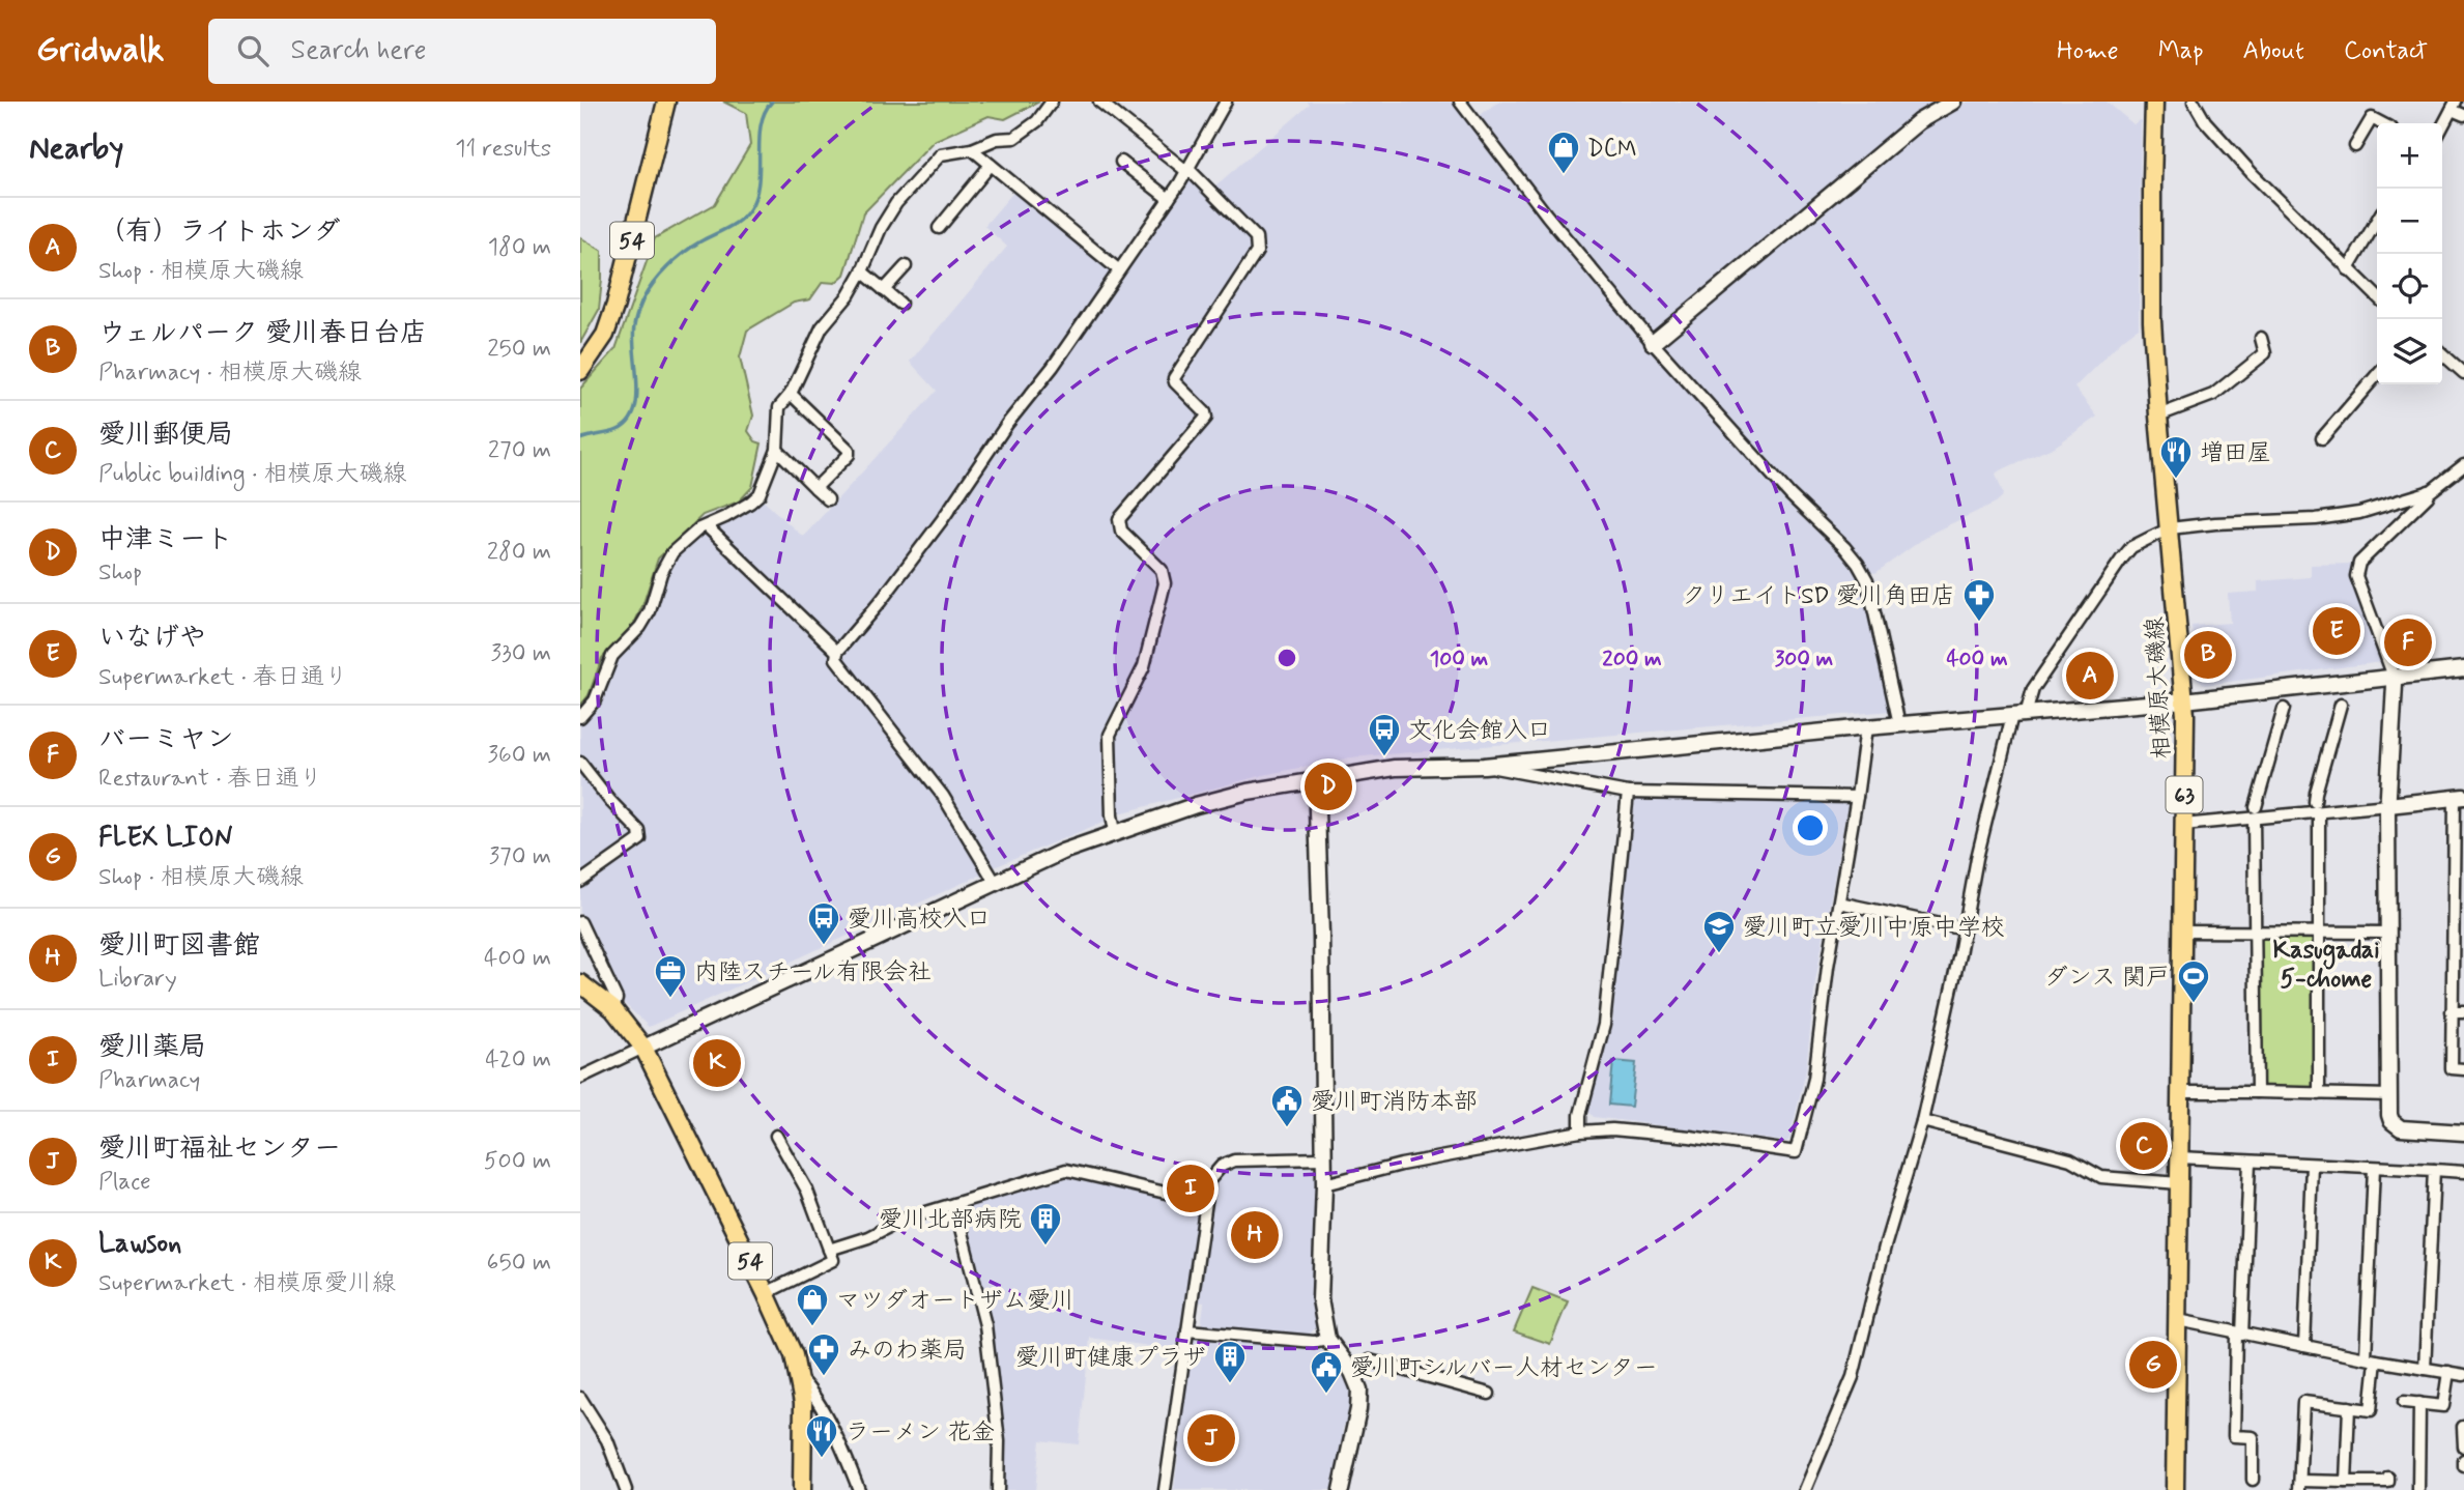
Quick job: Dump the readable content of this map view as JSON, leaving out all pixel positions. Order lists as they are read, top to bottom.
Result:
{
  "streets": {
    "main road": ["54", "相模原大磯線", "63"]
  },
  "districts": ["Kasugadai 5-chome"],
  "places": {
    "shop": ["DCM", "マツダオートザム愛川"],
    "restaurant": ["増田屋", "ラーメン 花金"],
    "pharmacy": ["クリエイトSD 愛川角田店", "みのわ薬局"],
    "bus stop": ["文化会館入口", "愛川高校入口"],
    "school or university": ["愛川町立愛川中原中学校"],
    "office": ["内陸スチール有限会社"],
    "sports": ["ダンス 関戸"],
    "public building": ["愛川町消防本部", "愛川町シルバー人材センター"],
    "building": ["愛川北部病院", "愛川町健康プラザ"]
  },
  "page": {
    "header": "Gridwalk",
    "search": "Search here",
    "nav": [
      "Home",
      "Map",
      "About",
      "Contact"
    ],
    "heading": ["Nearby", "11 results"],
    "map_buttons": ["+", "−"],
    "list": [
      {
        "mark": "A",
        "name": "（有）ライトホンダ",
        "note": "Shop · 相模原大磯線",
        "value": "180 m"
      },
      {
        "mark": "B",
        "name": "ウェルパーク 愛川春日台店",
        "note": "Pharmacy · 相模原大磯線",
        "value": "250 m"
      },
      {
        "mark": "C",
        "name": "愛川郵便局",
        "note": "Public building · 相模原大磯線",
        "value": "270 m"
      },
      {
        "mark": "D",
        "name": "中津ミート",
        "note": "Shop",
        "value": "280 m"
      },
      {
        "mark": "E",
        "name": "いなげや",
        "note": "Supermarket · 春日通り",
        "value": "330 m"
      },
      {
        "mark": "F",
        "name": "バーミヤン",
        "note": "Restaurant · 春日通り",
        "value": "360 m"
      },
      {
        "mark": "G",
        "name": "FLEX LION",
        "note": "Shop · 相模原大磯線",
        "value": "370 m"
      },
      {
        "mark": "H",
        "name": "愛川町図書館",
        "note": "Library",
        "value": "400 m"
      },
      {
        "mark": "I",
        "name": "愛川薬局",
        "note": "Pharmacy",
        "value": "420 m"
      },
      {
        "mark": "J",
        "name": "愛川町福祉センター",
        "note": "Place",
        "value": "500 m"
      },
      {
        "mark": "K",
        "name": "Lawson",
        "note": "Supermarket · 相模原愛川線",
        "value": "650 m"
      }
    ],
    "pins": [
      "E",
      "F",
      "B",
      "A",
      "D",
      "K",
      "C",
      "I",
      "H",
      "G",
      "J"
    ]
  },
  "rings": [
    "100 m",
    "200 m",
    "300 m",
    "400 m"
  ]
}
